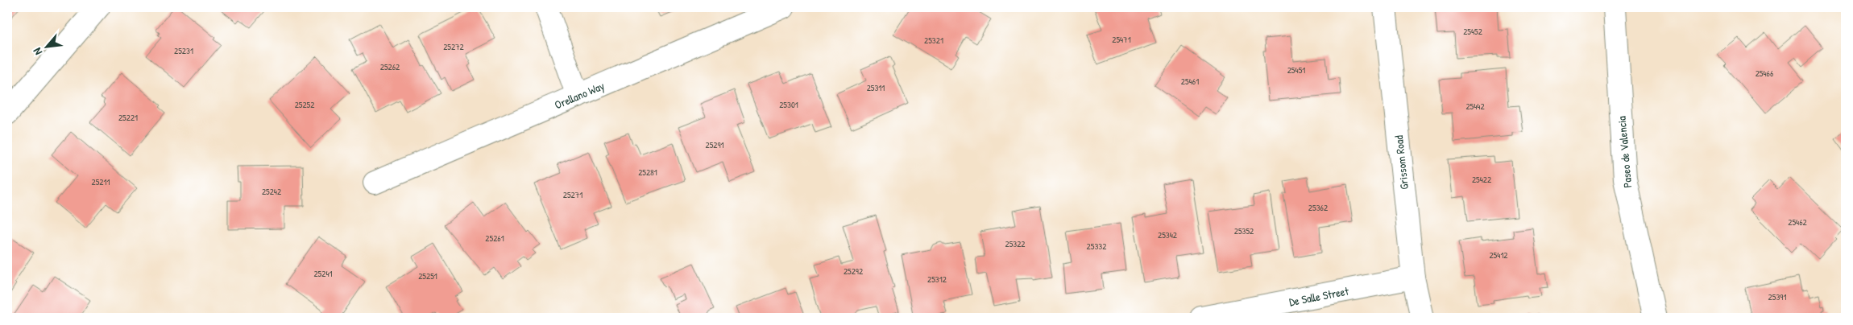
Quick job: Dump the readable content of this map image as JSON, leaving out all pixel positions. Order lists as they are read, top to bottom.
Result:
{
  "streets": {
    "street": [
      "Orellano Way",
      "Paseo de Valencia",
      "Grissom Road",
      "De Salle Street"
    ]
  },
  "crossings": [
    ["Grissom Road", "De Salle Street"]
  ],
  "house_numbers": [
    "25452",
    "25471",
    "25321",
    "25272",
    "25231",
    "25262",
    "25451",
    "25466",
    "25461",
    "25311",
    "25252",
    "25301",
    "25442",
    "25221",
    "25291",
    "25281",
    "25422",
    "25211",
    "25242",
    "25271",
    "25362",
    "25462",
    "25352",
    "25342",
    "25261",
    "25322",
    "25332",
    "25412",
    "25292",
    "25241",
    "25251",
    "25312",
    "25391"
  ],
  "north": "bottom left"
}
